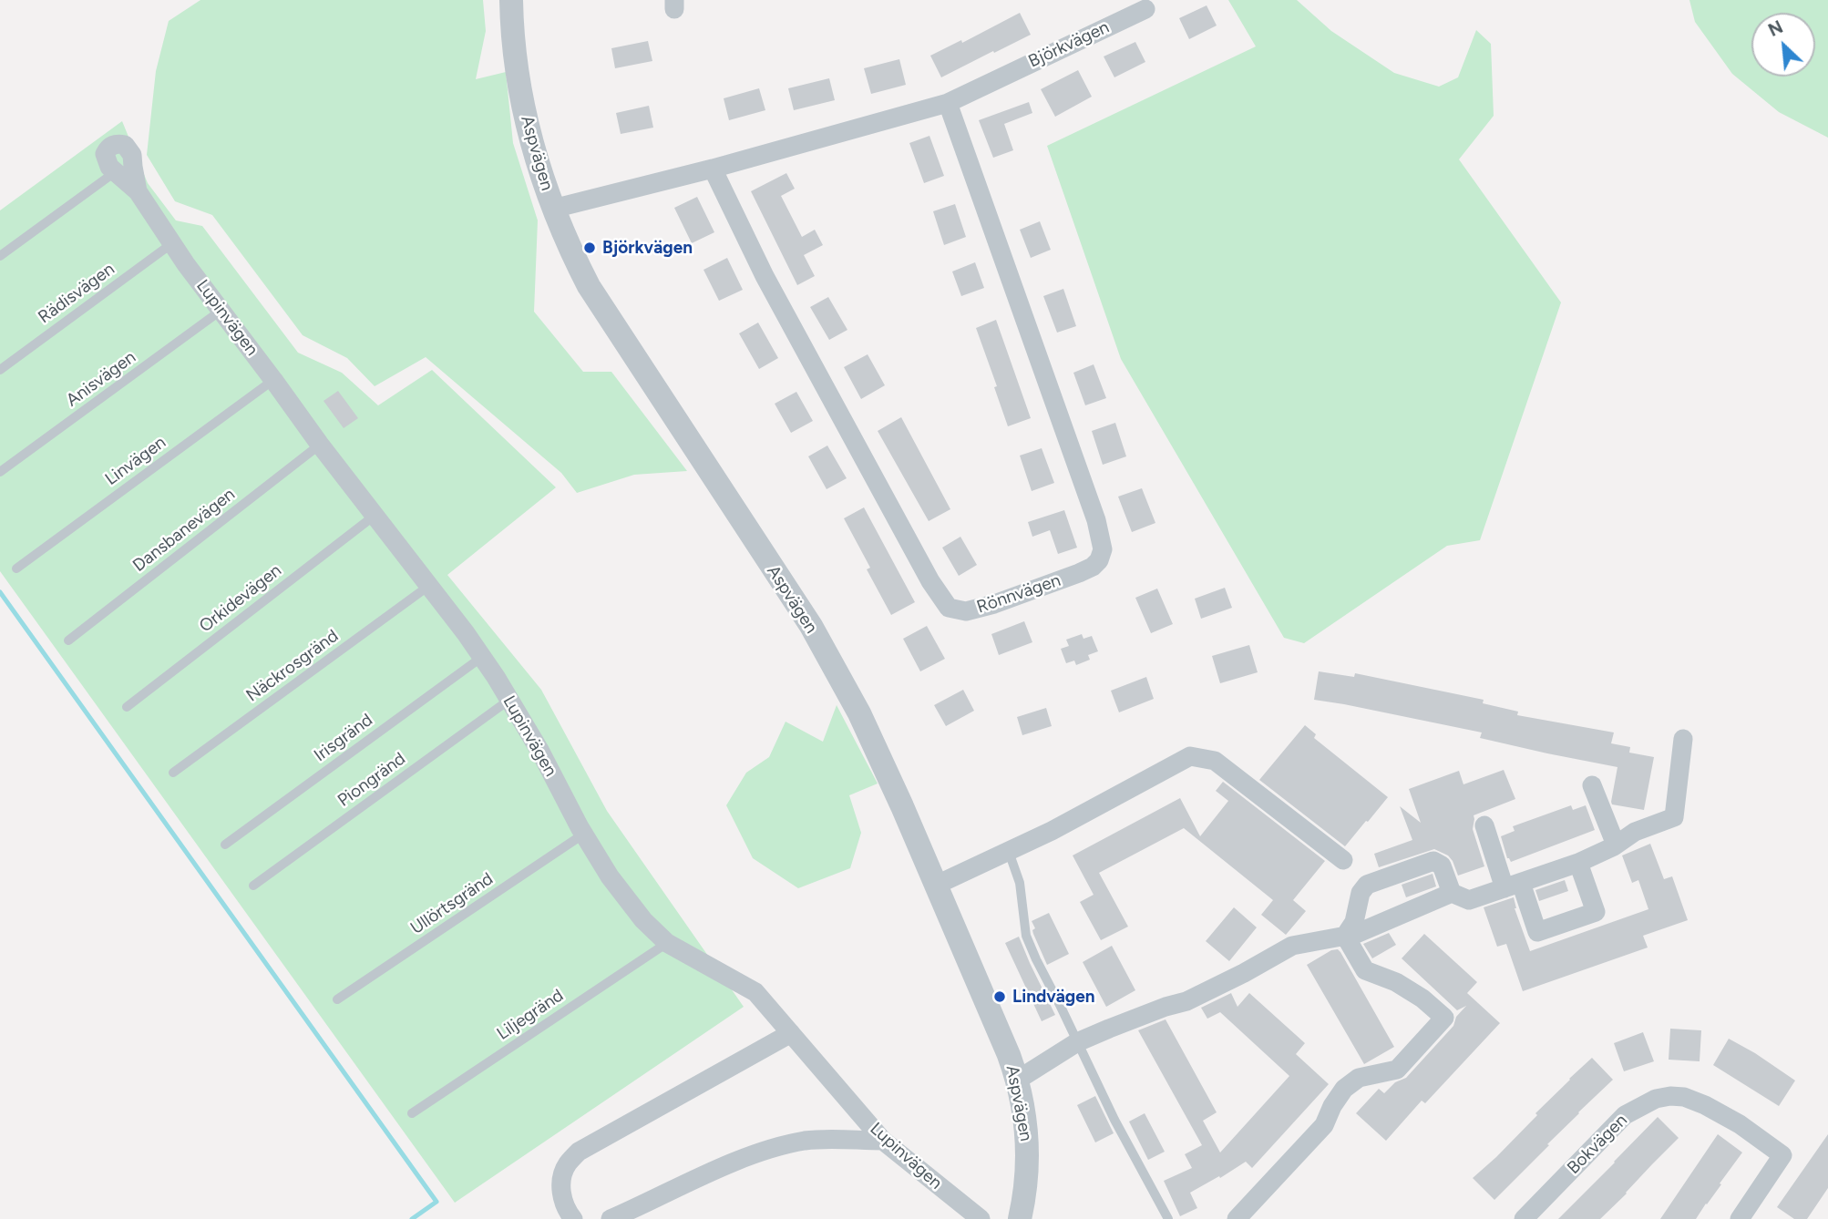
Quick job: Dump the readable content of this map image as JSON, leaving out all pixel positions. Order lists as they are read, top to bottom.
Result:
{
  "streets": {
    "street": [
      "Björkvägen",
      "Aspvägen",
      "Lupinvägen",
      "Rönnvägen",
      "Bokvägen"
    ],
    "lane": [
      "Rädisvägen",
      "Anisvägen",
      "Linvägen",
      "Dansbanevägen",
      "Orkidevägen",
      "Näckrosgränd",
      "Irisgränd",
      "Piongränd",
      "Ullörtsgränd",
      "Liljegränd"
    ]
  },
  "crossings": [
    ["Björkvägen", "Aspvägen"],
    ["Björkvägen", "Rönnvägen"],
    ["Rädisvägen", "Lupinvägen"],
    ["Lupinvägen", "Anisvägen"],
    ["Lupinvägen", "Linvägen"],
    ["Lupinvägen", "Dansbanevägen"],
    ["Lupinvägen", "Orkidevägen"],
    ["Lupinvägen", "Näckrosgränd"],
    ["Lupinvägen", "Irisgränd"],
    ["Lupinvägen", "Piongränd"],
    ["Lupinvägen", "Ullörtsgränd"],
    ["Lupinvägen", "Liljegränd"]
  ],
  "places": ["Björkvägen", "Lindvägen"],
  "north": "top left"
}
